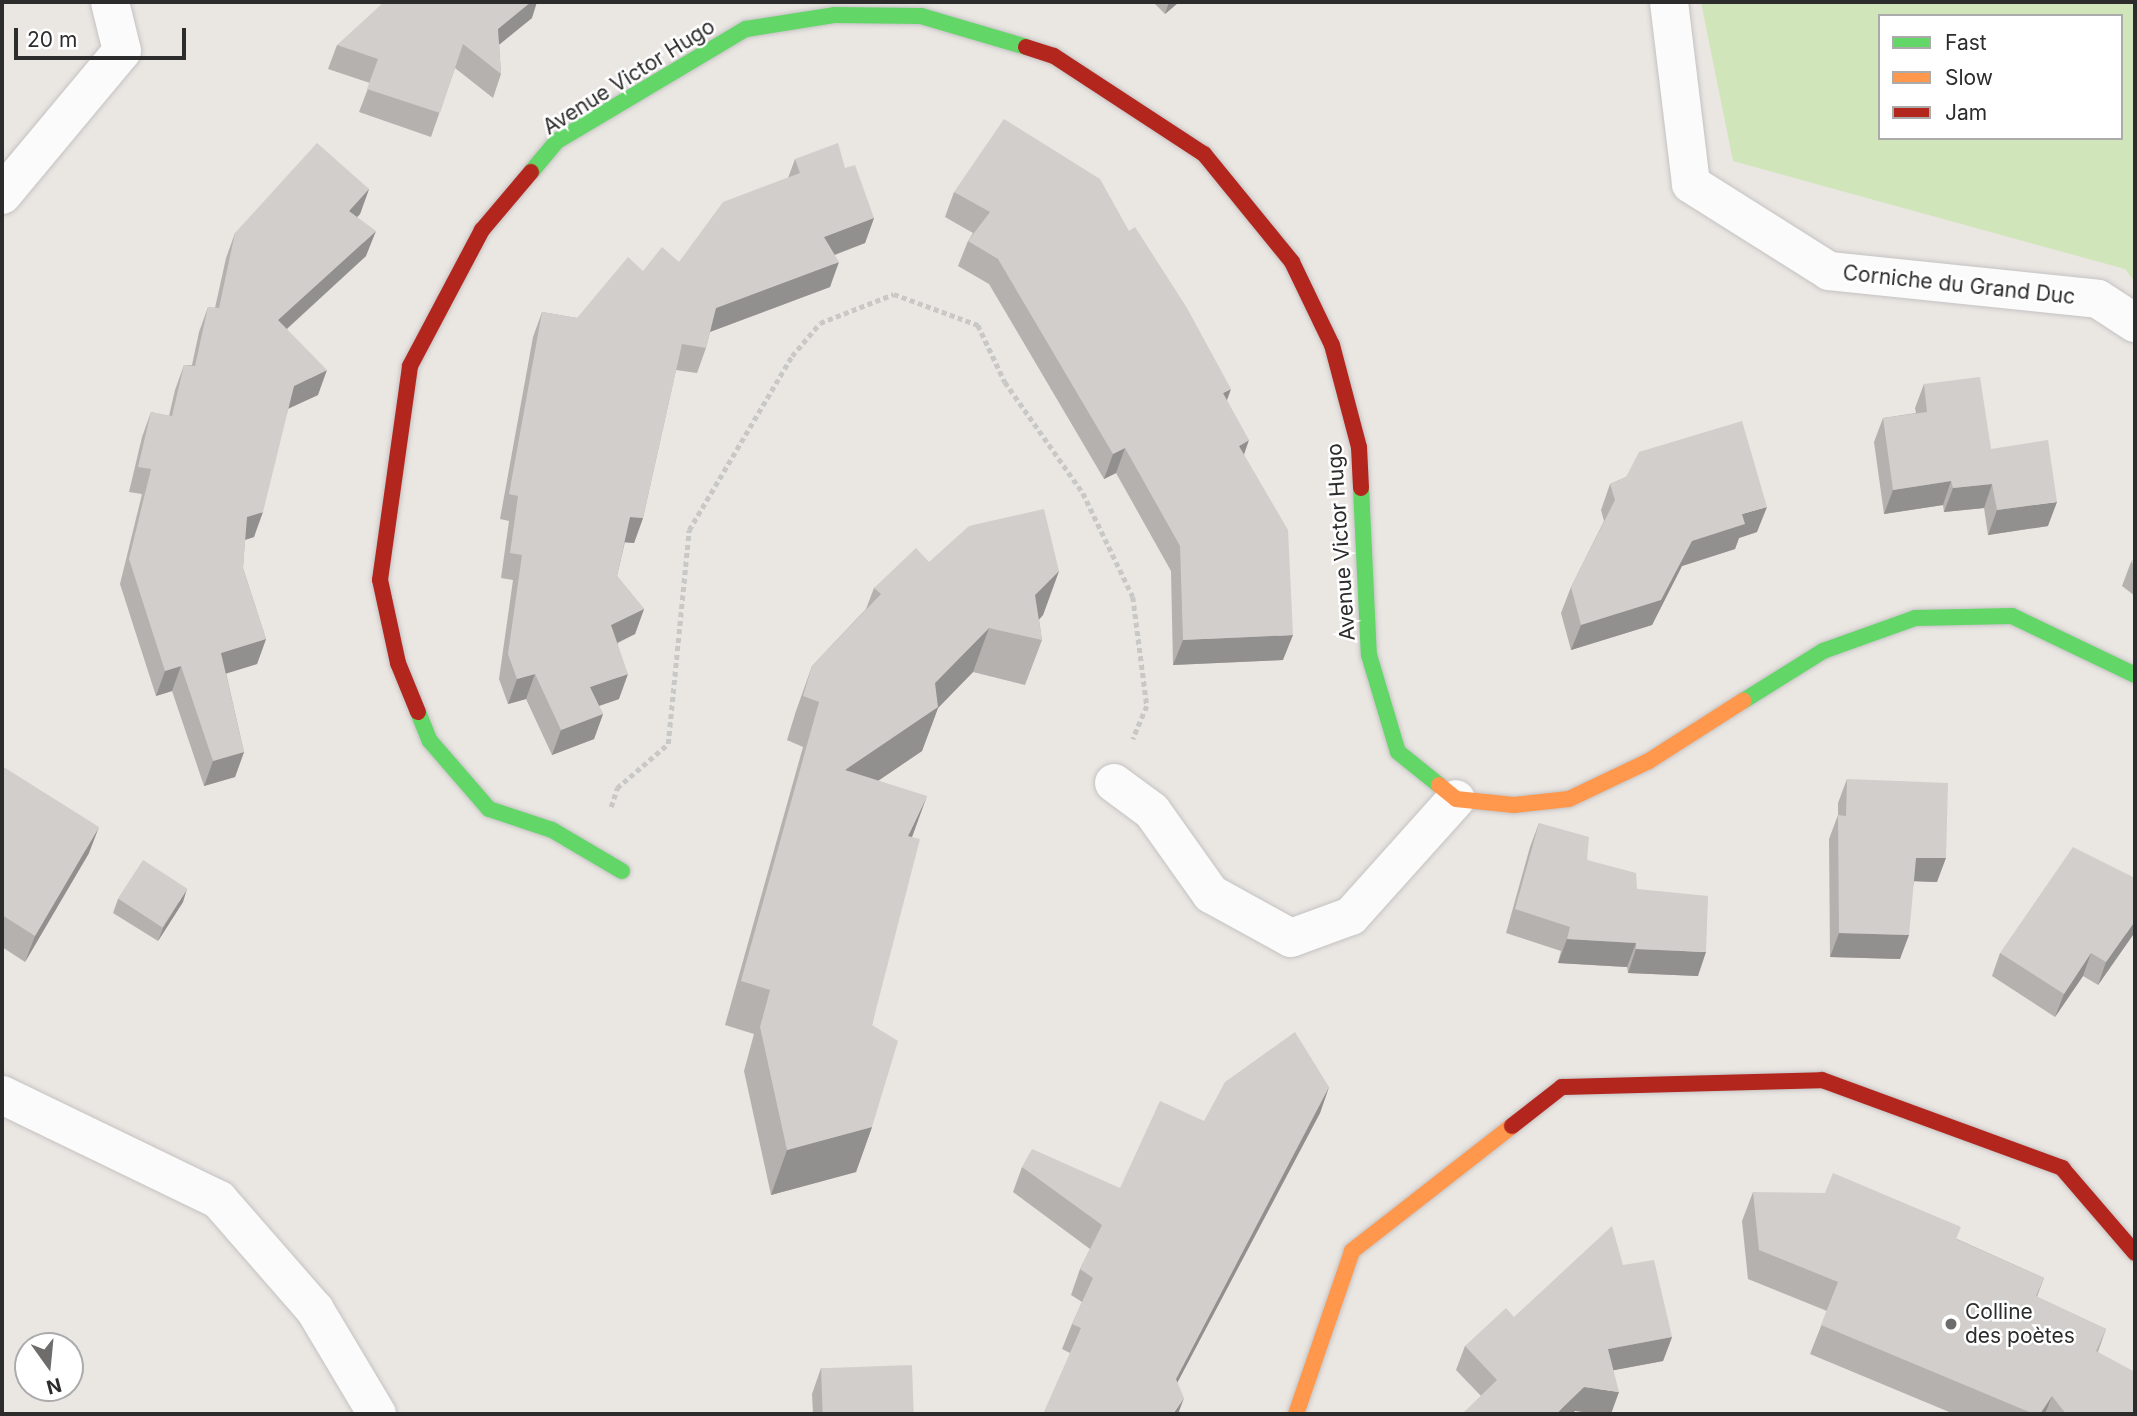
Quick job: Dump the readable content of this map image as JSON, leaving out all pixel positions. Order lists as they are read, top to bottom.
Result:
{
  "streets": {
    "street": ["Avenue Victor Hugo", "Corniche du Grand Duc"]
  },
  "places": ["Colline des poètes"],
  "legend": ["Fast", "Slow", "Jam"],
  "scale_bar": "20 m",
  "north": "bottom"
}
